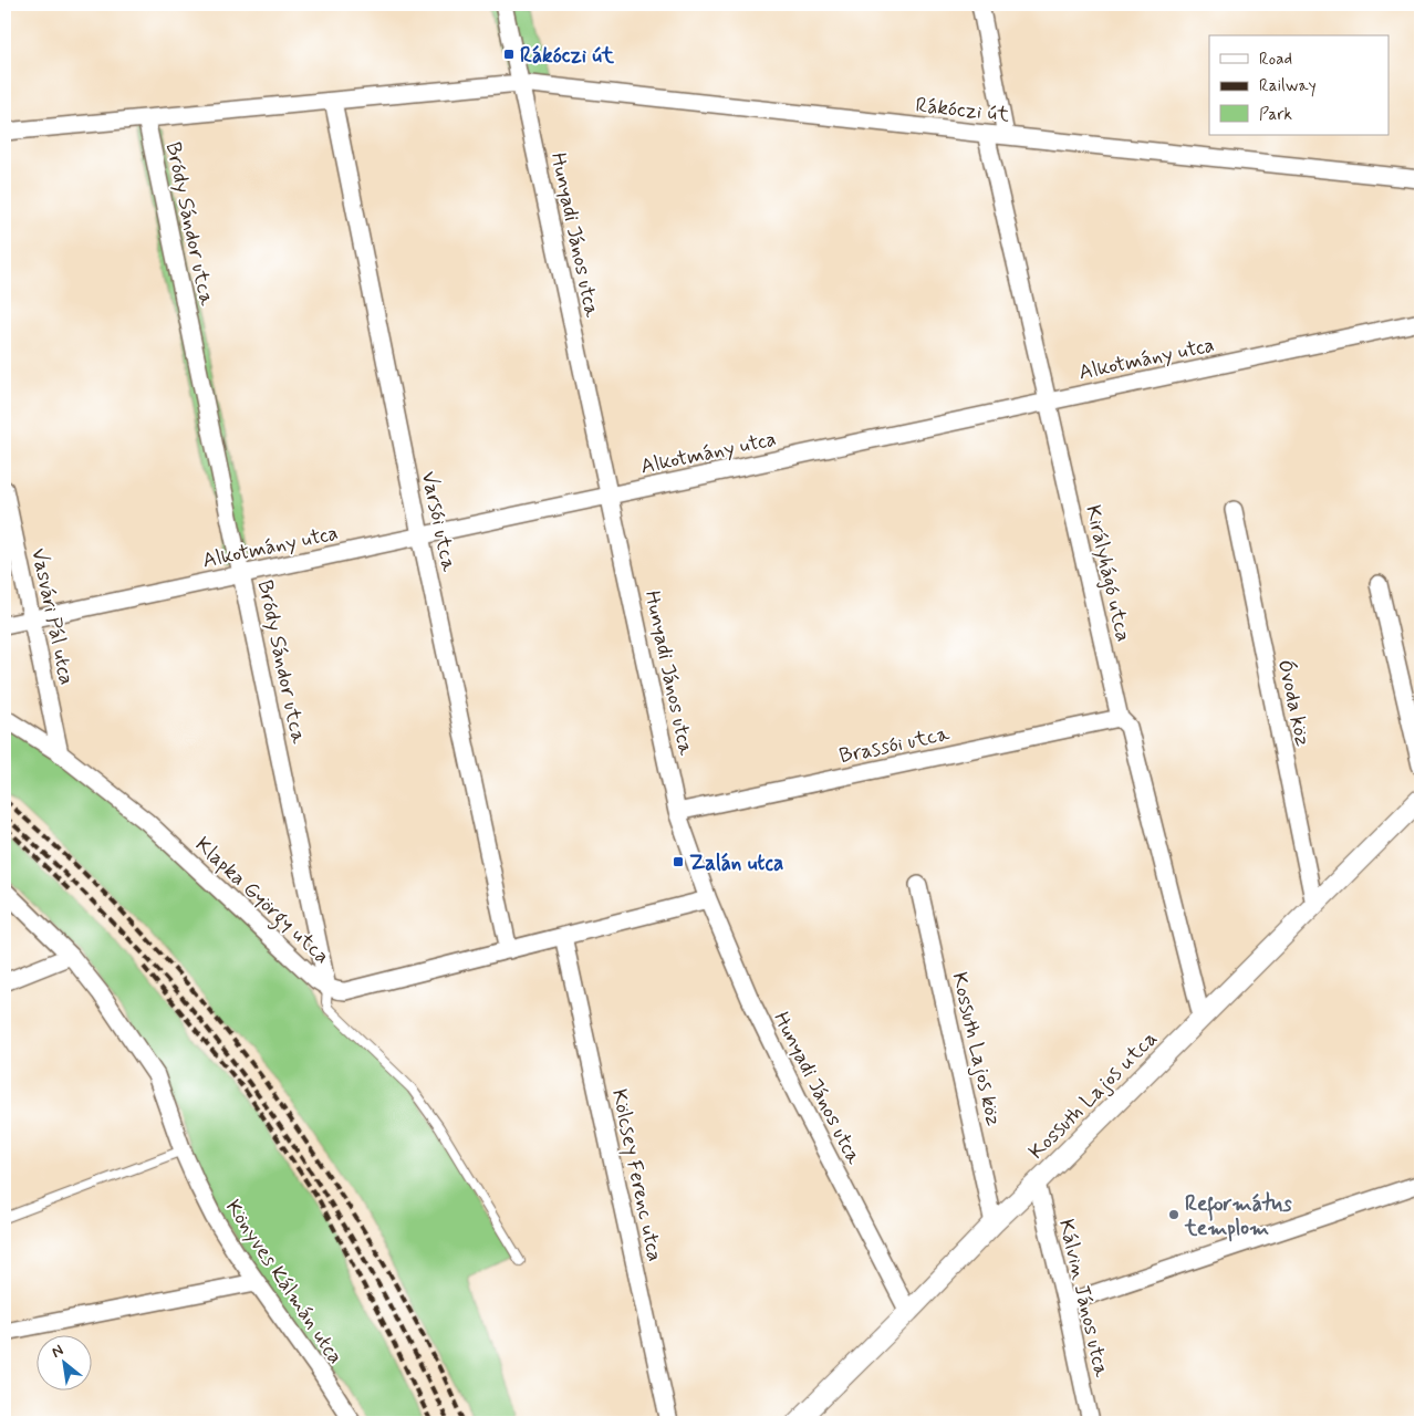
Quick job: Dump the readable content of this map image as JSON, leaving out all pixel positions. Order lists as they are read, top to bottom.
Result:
{
  "streets": {
    "street": [
      "Rákóczi út",
      "Bródy Sándor utca",
      "Hunyadi János utca",
      "Alkotmány utca",
      "Varsói utca",
      "Királyhágó utca",
      "Vasvári Pál utca",
      "Óvoda köz",
      "Brassói utca",
      "Klapka György utca",
      "Kossuth Lajos köz",
      "Kossuth Lajos utca",
      "Kölcsey Ferenc utca",
      "Könyves Kálmán utca",
      "Kálvin János utca"
    ]
  },
  "crossings": [
    ["Rákóczi út", "Bródy Sándor utca"],
    ["Rákóczi út", "Hunyadi János utca"],
    ["Rákóczi út", "Varsói utca"],
    ["Rákóczi út", "Királyhágó utca"],
    ["Bródy Sándor utca", "Alkotmány utca"],
    ["Bródy Sándor utca", "Klapka György utca"],
    ["Hunyadi János utca", "Alkotmány utca"],
    ["Hunyadi János utca", "Brassói utca"],
    ["Hunyadi János utca", "Kossuth Lajos utca"],
    ["Alkotmány utca", "Varsói utca"],
    ["Alkotmány utca", "Királyhágó utca"],
    ["Alkotmány utca", "Vasvári Pál utca"],
    ["Királyhágó utca", "Brassói utca"],
    ["Királyhágó utca", "Kossuth Lajos utca"],
    ["Vasvári Pál utca", "Klapka György utca"],
    ["Óvoda köz", "Kossuth Lajos utca"],
    ["Kossuth Lajos köz", "Kossuth Lajos utca"],
    ["Kossuth Lajos utca", "Kálvin János utca"]
  ],
  "places": {
    "transit": ["Rákóczi út", "Zalán utca"],
    "other": ["Református templom"]
  },
  "legend": ["Road", "Railway", "Park"],
  "north": "top left"
}
